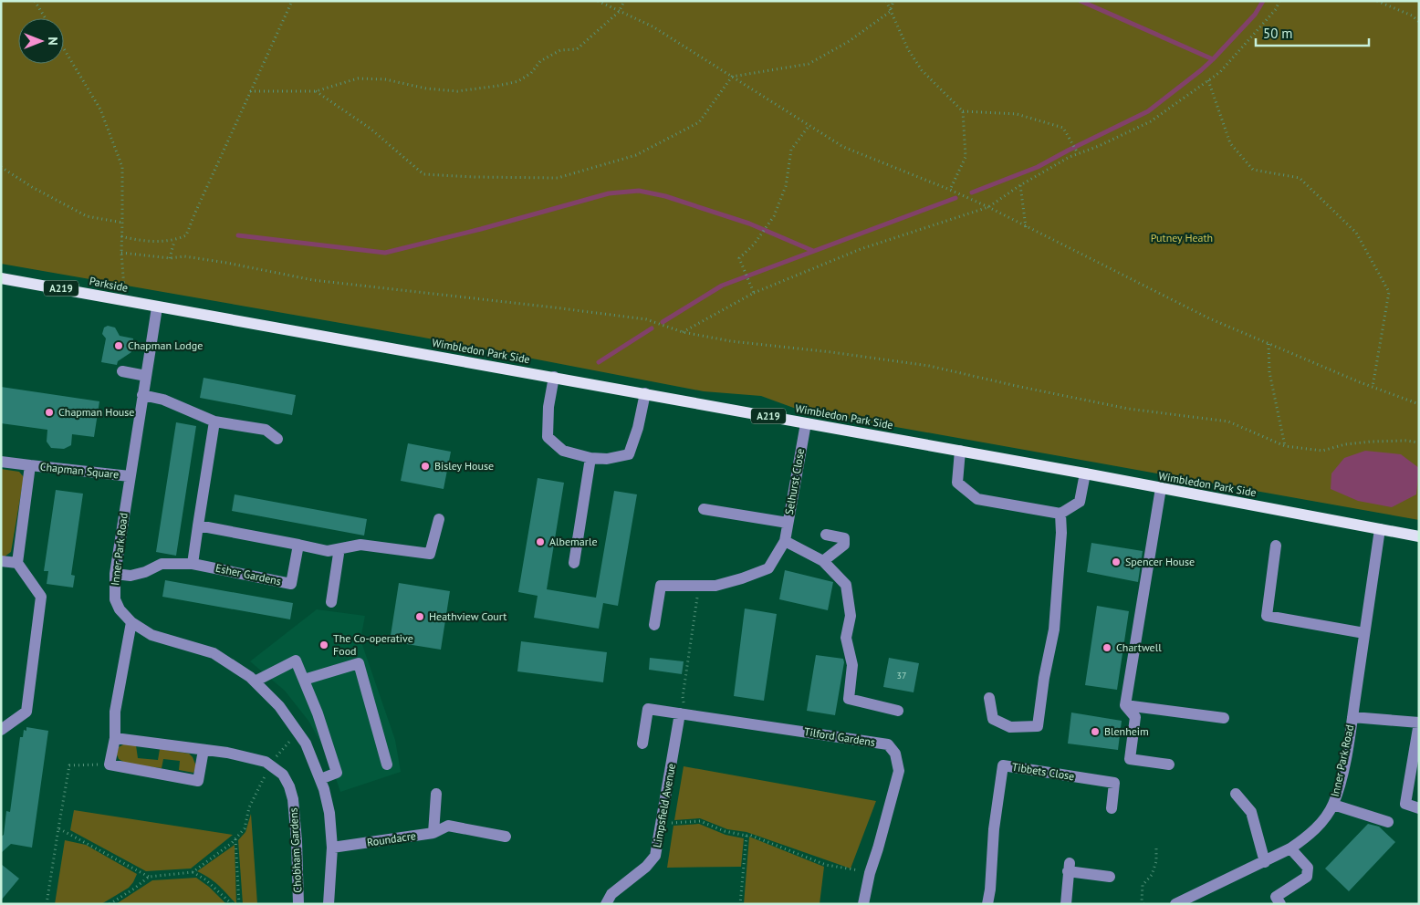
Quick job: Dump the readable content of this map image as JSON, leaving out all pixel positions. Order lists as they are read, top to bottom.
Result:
{
  "streets": {
    "main road": ["Parkside", "A219", "Wimbledon Park Side"],
    "street": [
      "Chapman Square",
      "Selhurst Close",
      "Inner Park Road",
      "Esher Gardens",
      "Tilford Gardens",
      "Tibbets Close",
      "Limpsfield Avenue",
      "Roundacre",
      "Chobham Gardens"
    ]
  },
  "crossings": [
    ["Parkside", "Wimbledon Park Side"],
    ["Parkside", "Inner Park Road"],
    ["Wimbledon Park Side", "Selhurst Close"],
    ["Wimbledon Park Side", "Inner Park Road"],
    ["Chapman Square", "Inner Park Road"],
    ["Inner Park Road", "Esher Gardens"],
    ["Inner Park Road", "Roundacre"],
    ["Tilford Gardens", "Limpsfield Avenue"]
  ],
  "parks": ["Putney Heath"],
  "places": [
    "Chapman Lodge",
    "Chapman House",
    "Bisley House",
    "Albemarle",
    "Spencer House",
    "Heathview Court",
    "The Co-operative Food",
    "Chartwell",
    "Blenheim"
  ],
  "house_numbers": ["37"],
  "scale_bar": "50 m",
  "north": "right"
}
